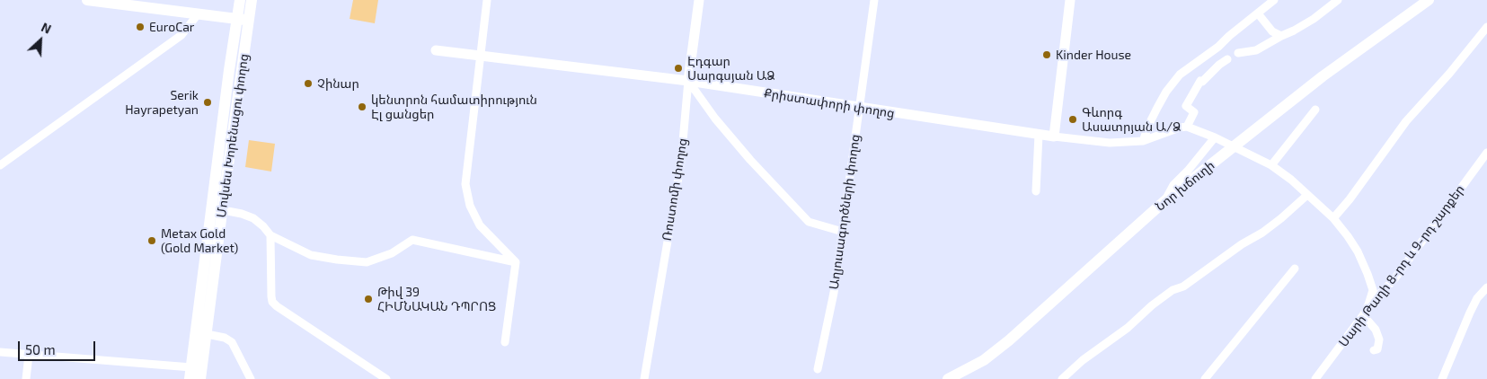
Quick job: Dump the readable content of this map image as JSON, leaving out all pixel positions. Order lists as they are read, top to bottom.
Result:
{
  "streets": {
    "main road": ["Մովսես Խորենացու փողոց", "Նոր խճուղի"],
    "street": [
      "Քրիստափորի փողոց",
      "Ռոստոմի փողոց",
      "Աղյուսագործների փողոց",
      "Սարի Թաղի 8-րդ և 9-րդ շարքեր"
    ]
  },
  "crossings": [
    ["Քրիստափորի փողոց", "Ռոստոմի փողոց"],
    ["Քրիստափորի փողոց", "Աղյուսագործների փողոց"]
  ],
  "places": [
    "EuroCar",
    "Kinder House",
    "Էդգար Սարգսյան ԱՁ",
    "Չինար",
    "Serik Hayrapetyan",
    "կենտրոն համատիրություն Էլ ցանցեր",
    "Գևորգ Ասատրյան Ա/Ձ",
    "Metax Gold (Gold Market)",
    "Թիվ 39 ՀԻՄՆԱԿԱՆ ԴՊՐՈՑ"
  ],
  "scale_bar": "50 m",
  "north": "top right"
}
